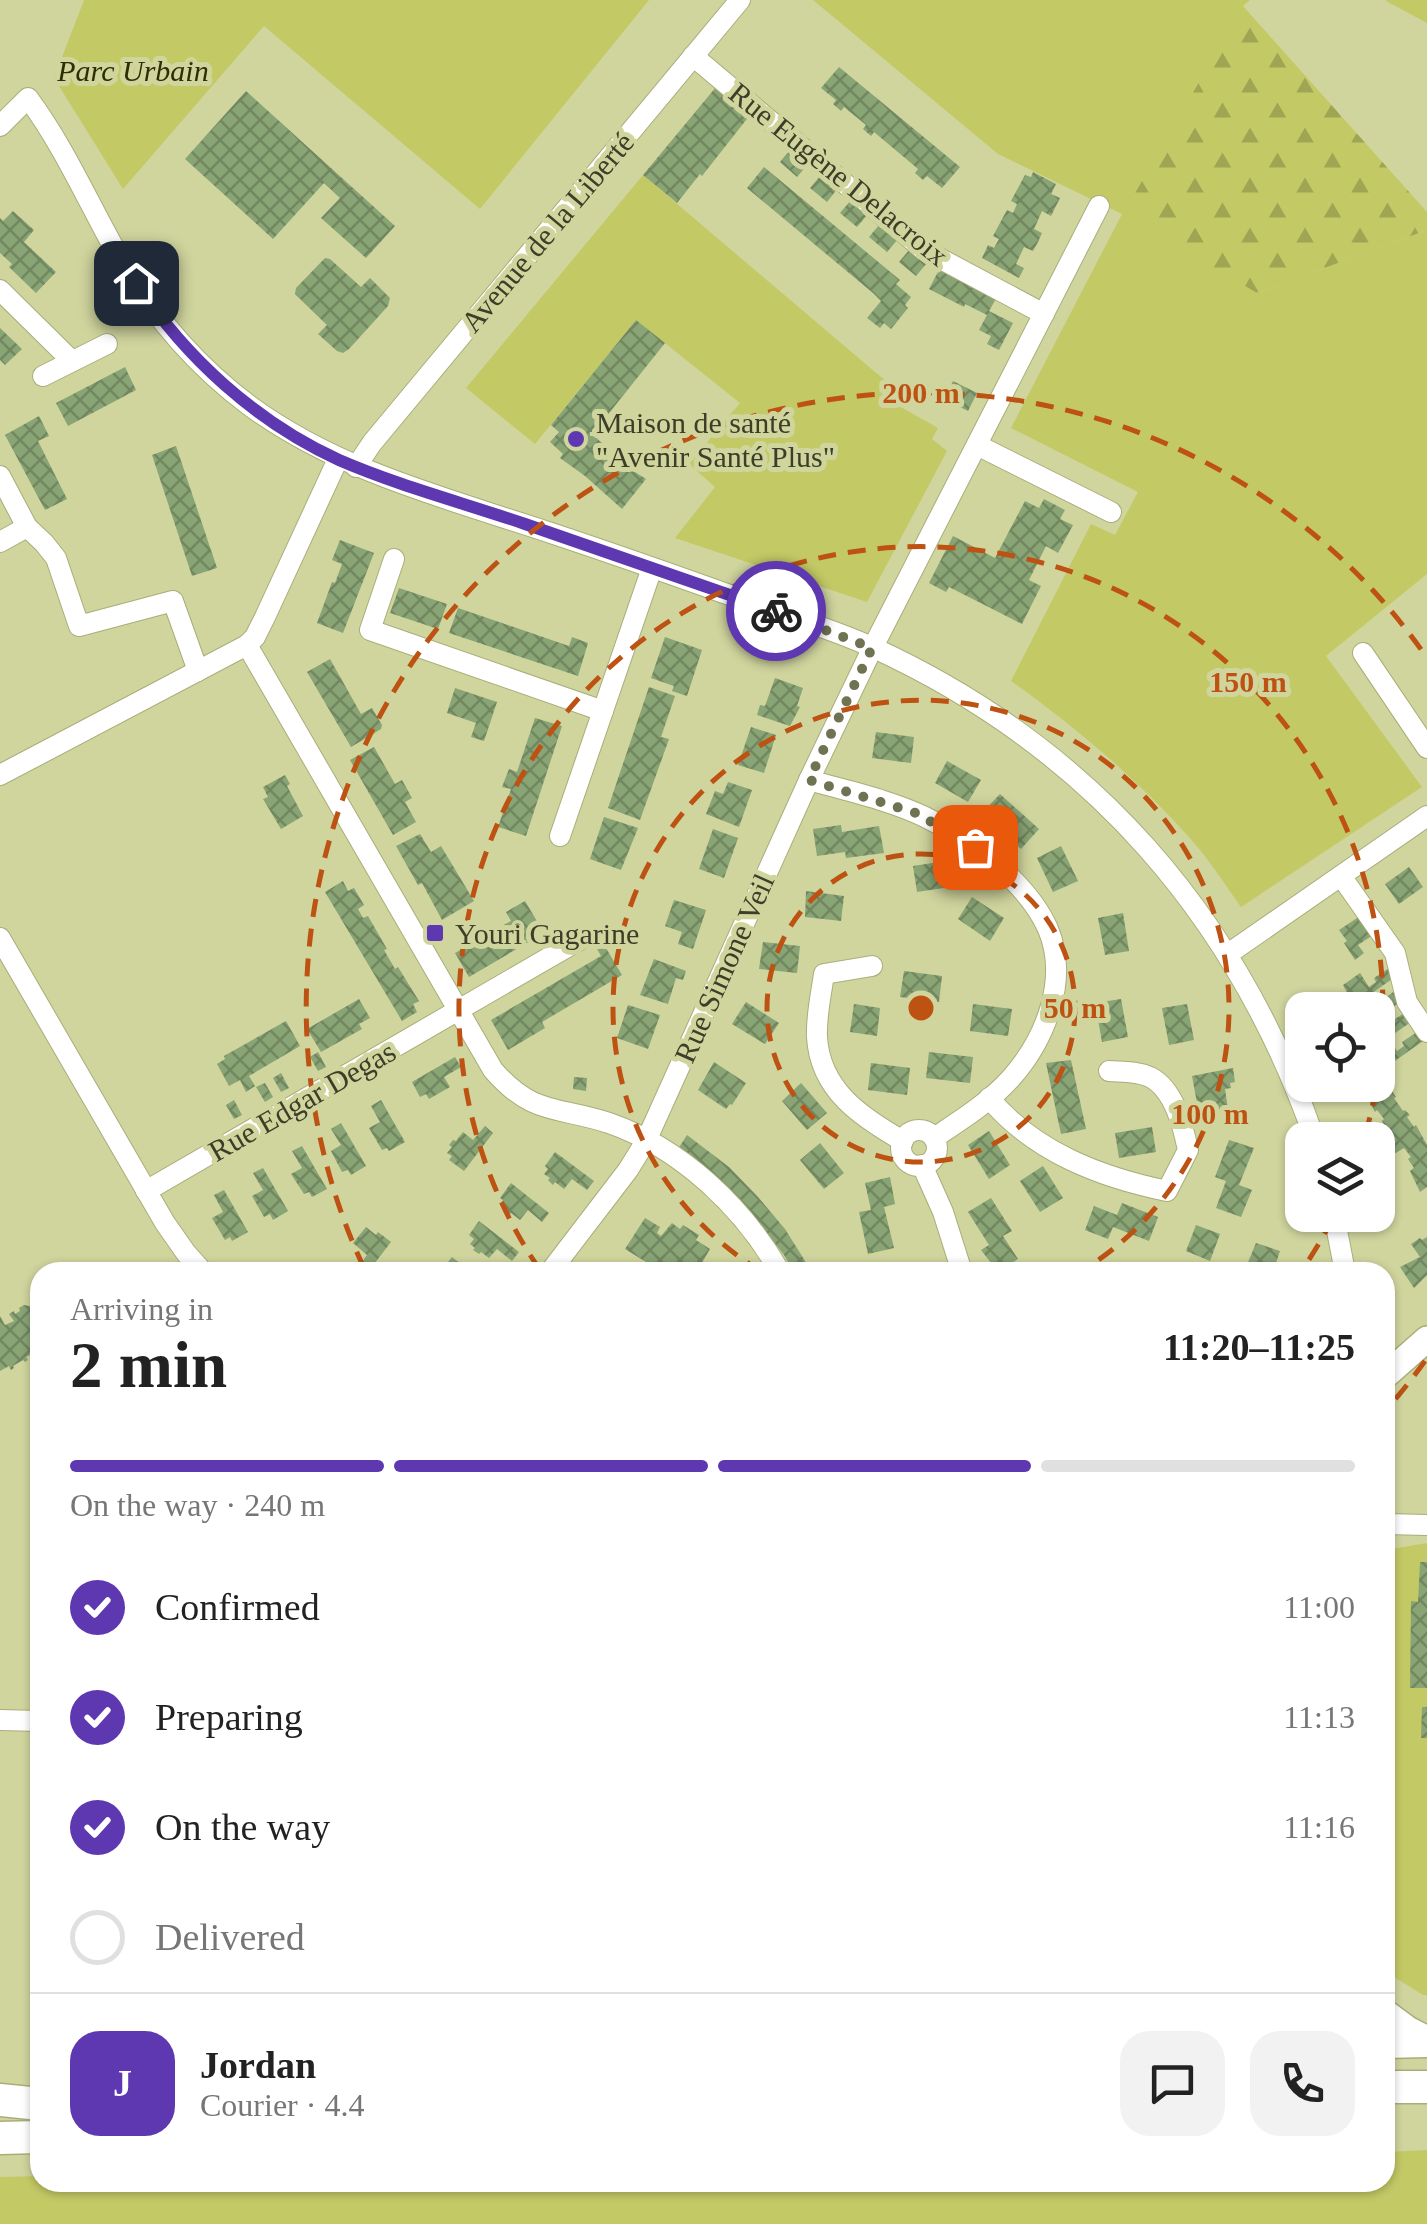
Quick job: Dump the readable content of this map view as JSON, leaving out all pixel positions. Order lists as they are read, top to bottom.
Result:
{
  "streets": {
    "street": [
      "Rue Eugène Delacroix",
      "Avenue de la Liberté",
      "Rue Simone Veil",
      "Rue Edgar Degas"
    ]
  },
  "crossings": [
    ["Rue Eugène Delacroix", "Avenue de la Liberté"],
    ["Rue Eugène Delacroix", "Rue Simone Veil"]
  ],
  "parks": ["Parc Urbain"],
  "places": {
    "other": ["Maison de santé \"Avenir Santé Plus\""],
    "transit": ["Youri Gagarine"]
  },
  "page": {
    "heading": ["2 min", "Arriving in", "11:20–11:25"],
    "panel": ["Jordan", "Courier · 4.4"],
    "bar": "On the way · 240 m",
    "list": [
      ["Confirmed", "11:00"],
      ["Preparing", "11:13"],
      ["On the way", "11:16"],
      "Delivered"
    ],
    "round": "J"
  },
  "rings": [
    "200 m",
    "150 m",
    "50 m",
    "100 m"
  ]
}
